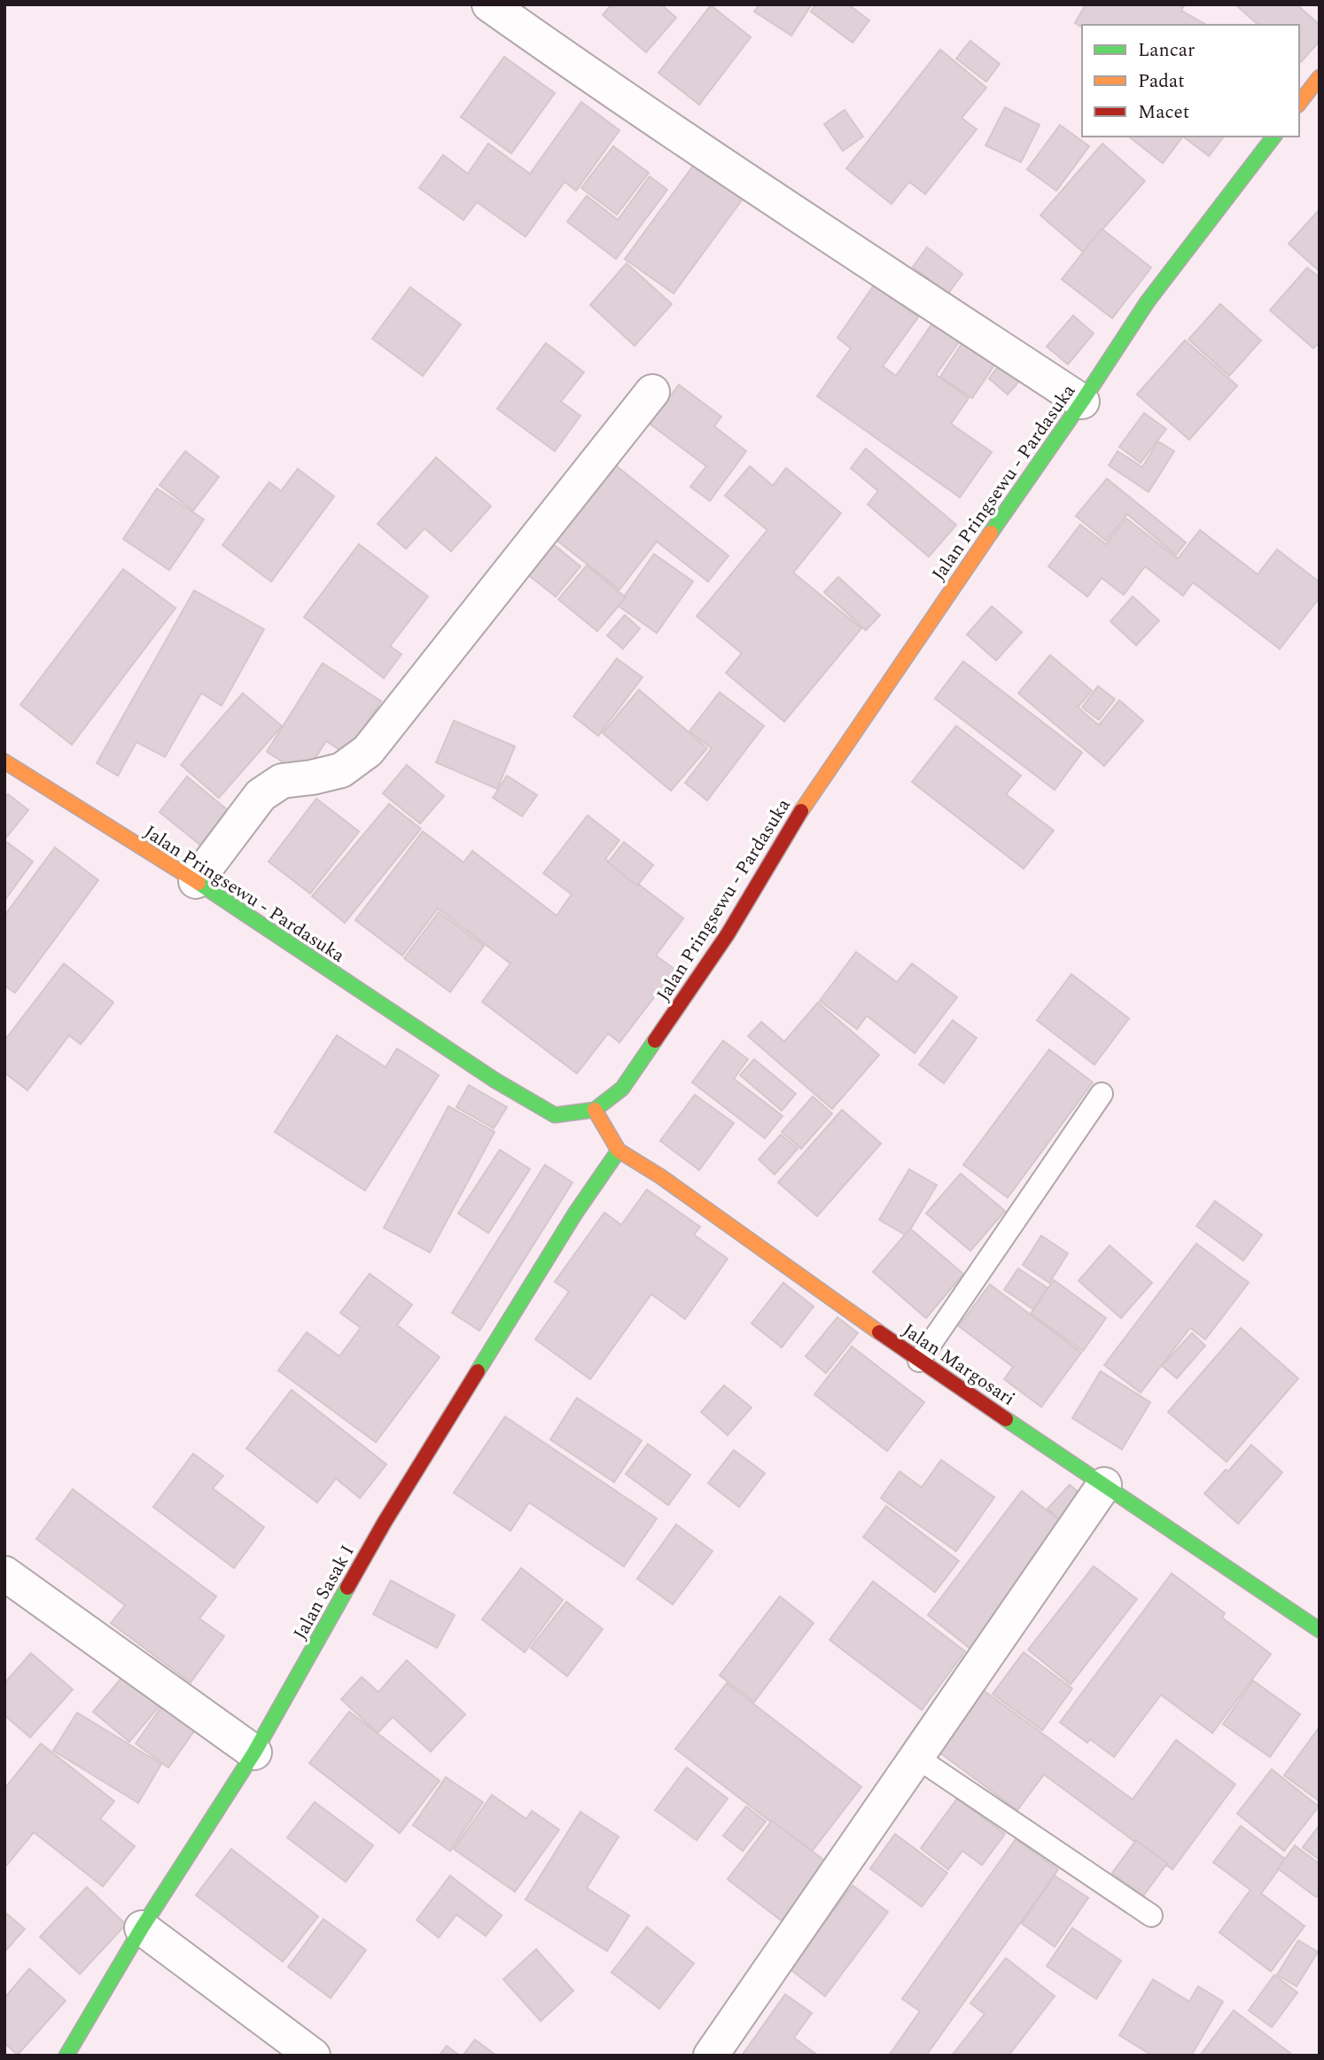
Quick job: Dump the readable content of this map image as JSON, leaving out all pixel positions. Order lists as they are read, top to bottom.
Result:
{
  "streets": {
    "street": ["Jalan Pringsewu - Pardasuka", "Jalan Margosari", "Jalan Sasak I"]
  },
  "crossings": [
    ["Jalan Pringsewu - Pardasuka", "Jalan Margosari"],
    ["Jalan Margosari", "Jalan Sasak I"]
  ],
  "legend": ["Lancar", "Padat", "Macet"]
}
